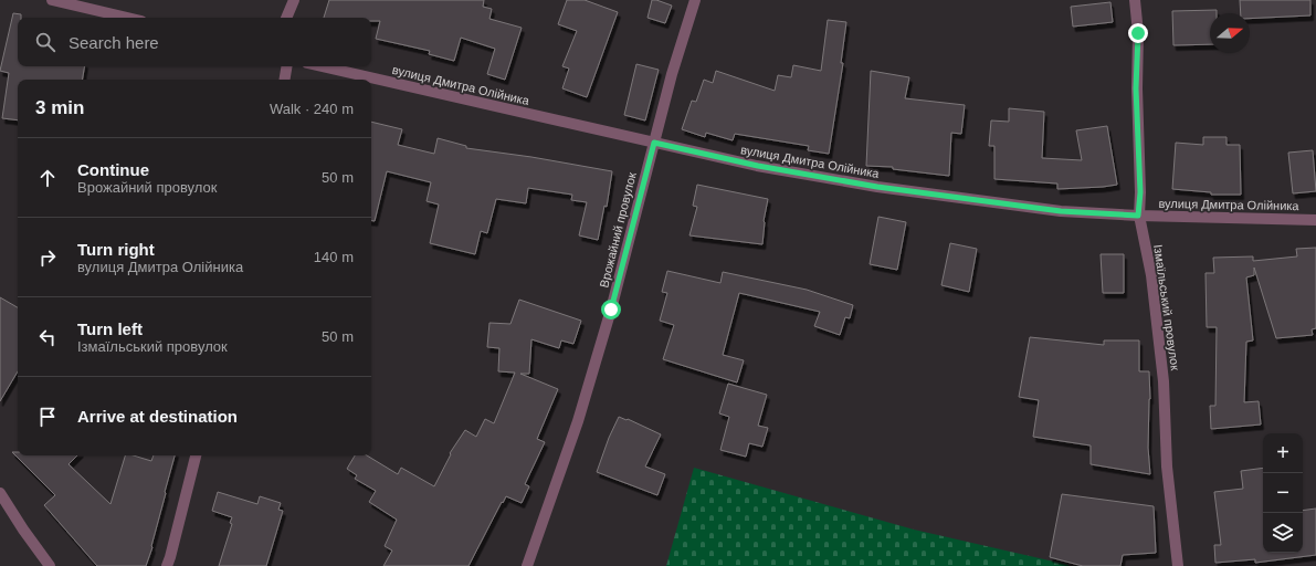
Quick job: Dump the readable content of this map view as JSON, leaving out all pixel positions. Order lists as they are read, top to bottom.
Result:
{
  "streets": {
    "street": ["вулиця Дмитра Олійника", "Врожайний провулок", "Ізмаїльський провулок"]
  },
  "crossings": [
    ["вулиця Дмитра Олійника", "Врожайний провулок"],
    ["вулиця Дмитра Олійника", "Ізмаїльський провулок"]
  ],
  "north": "right",
  "page": {
    "search": "Search here",
    "heading": ["3 min", "Walk · 240 m"],
    "list": [
      ["Continue", "Врожайний провулок", "50 m"],
      ["Turn right", "вулиця Дмитра Олійника", "140 m"],
      ["Turn left", "Ізмаїльський провулок", "50 m"],
      "Arrive at destination"
    ],
    "map_buttons": ["+", "−"]
  }
}
